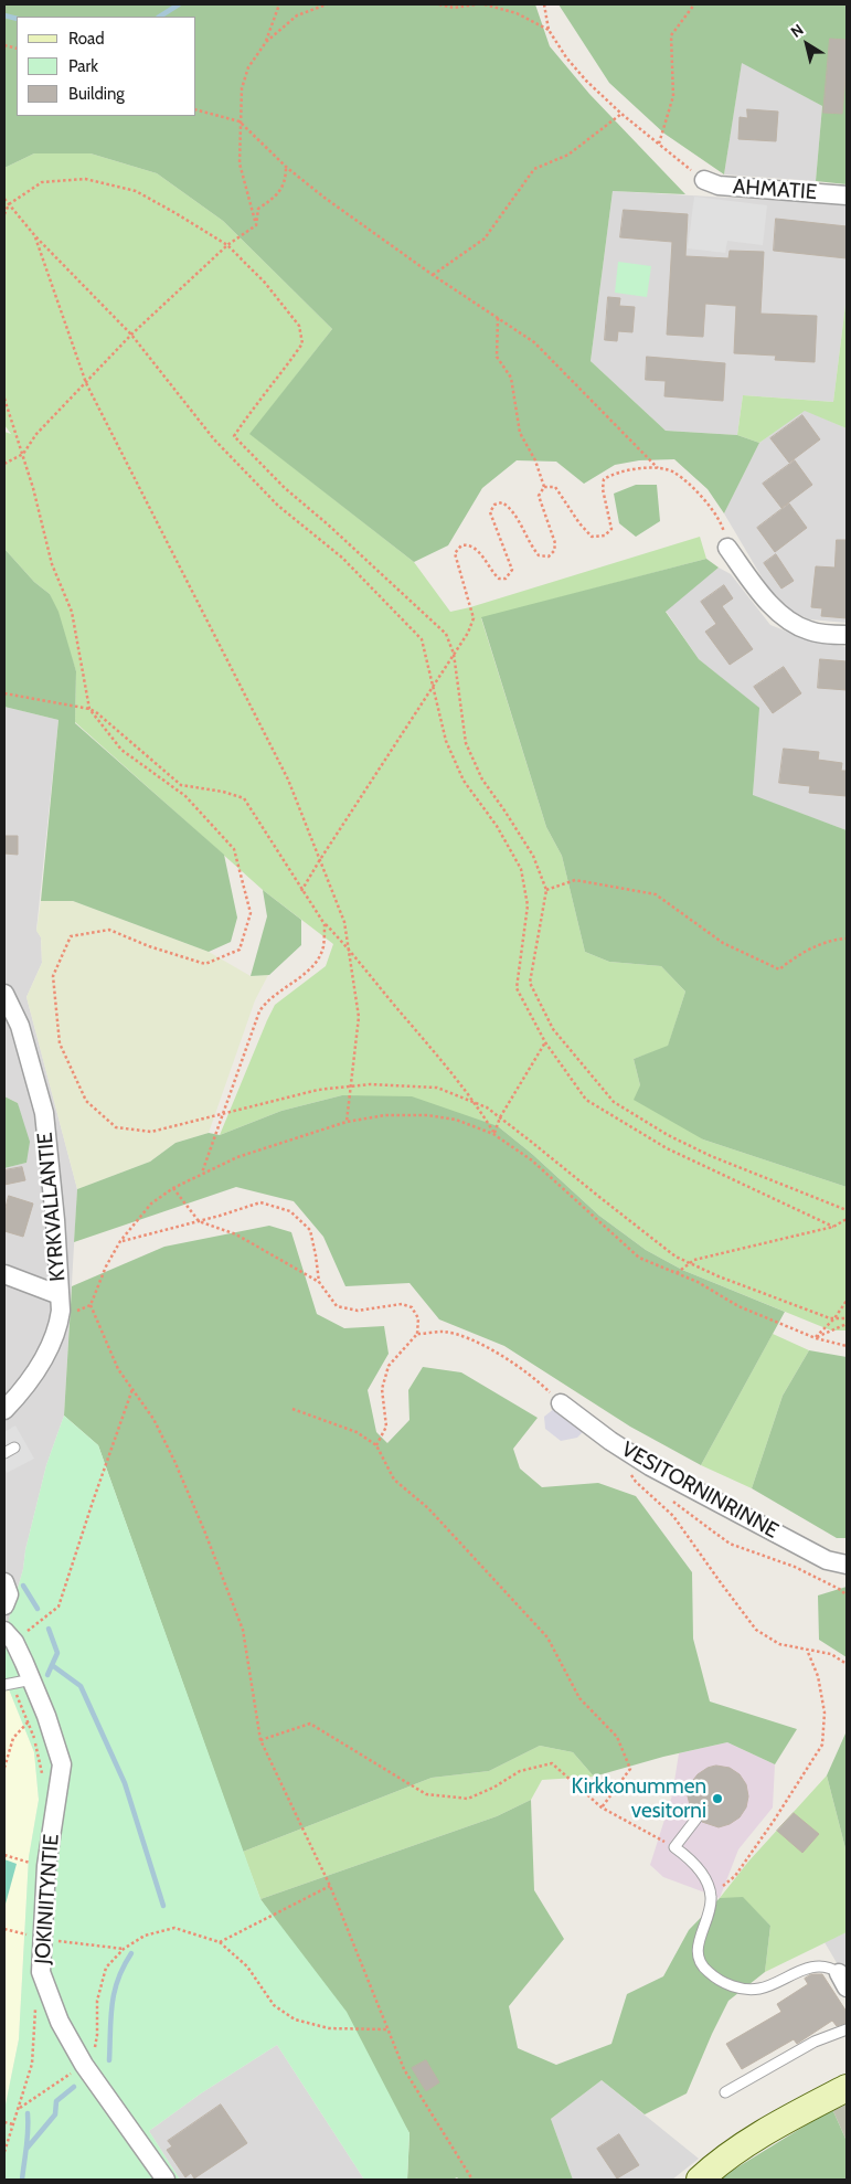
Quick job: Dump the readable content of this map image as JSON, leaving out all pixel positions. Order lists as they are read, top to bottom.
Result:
{
  "streets": {
    "street": [
      "AHMATIE",
      "KYRKVALLANTIE",
      "VESITORNINRINNE",
      "JOKINIITYNTIE"
    ]
  },
  "places": ["Kirkkonummen vesitorni"],
  "legend": ["Road", "Park", "Building"],
  "north": "top left"
}
